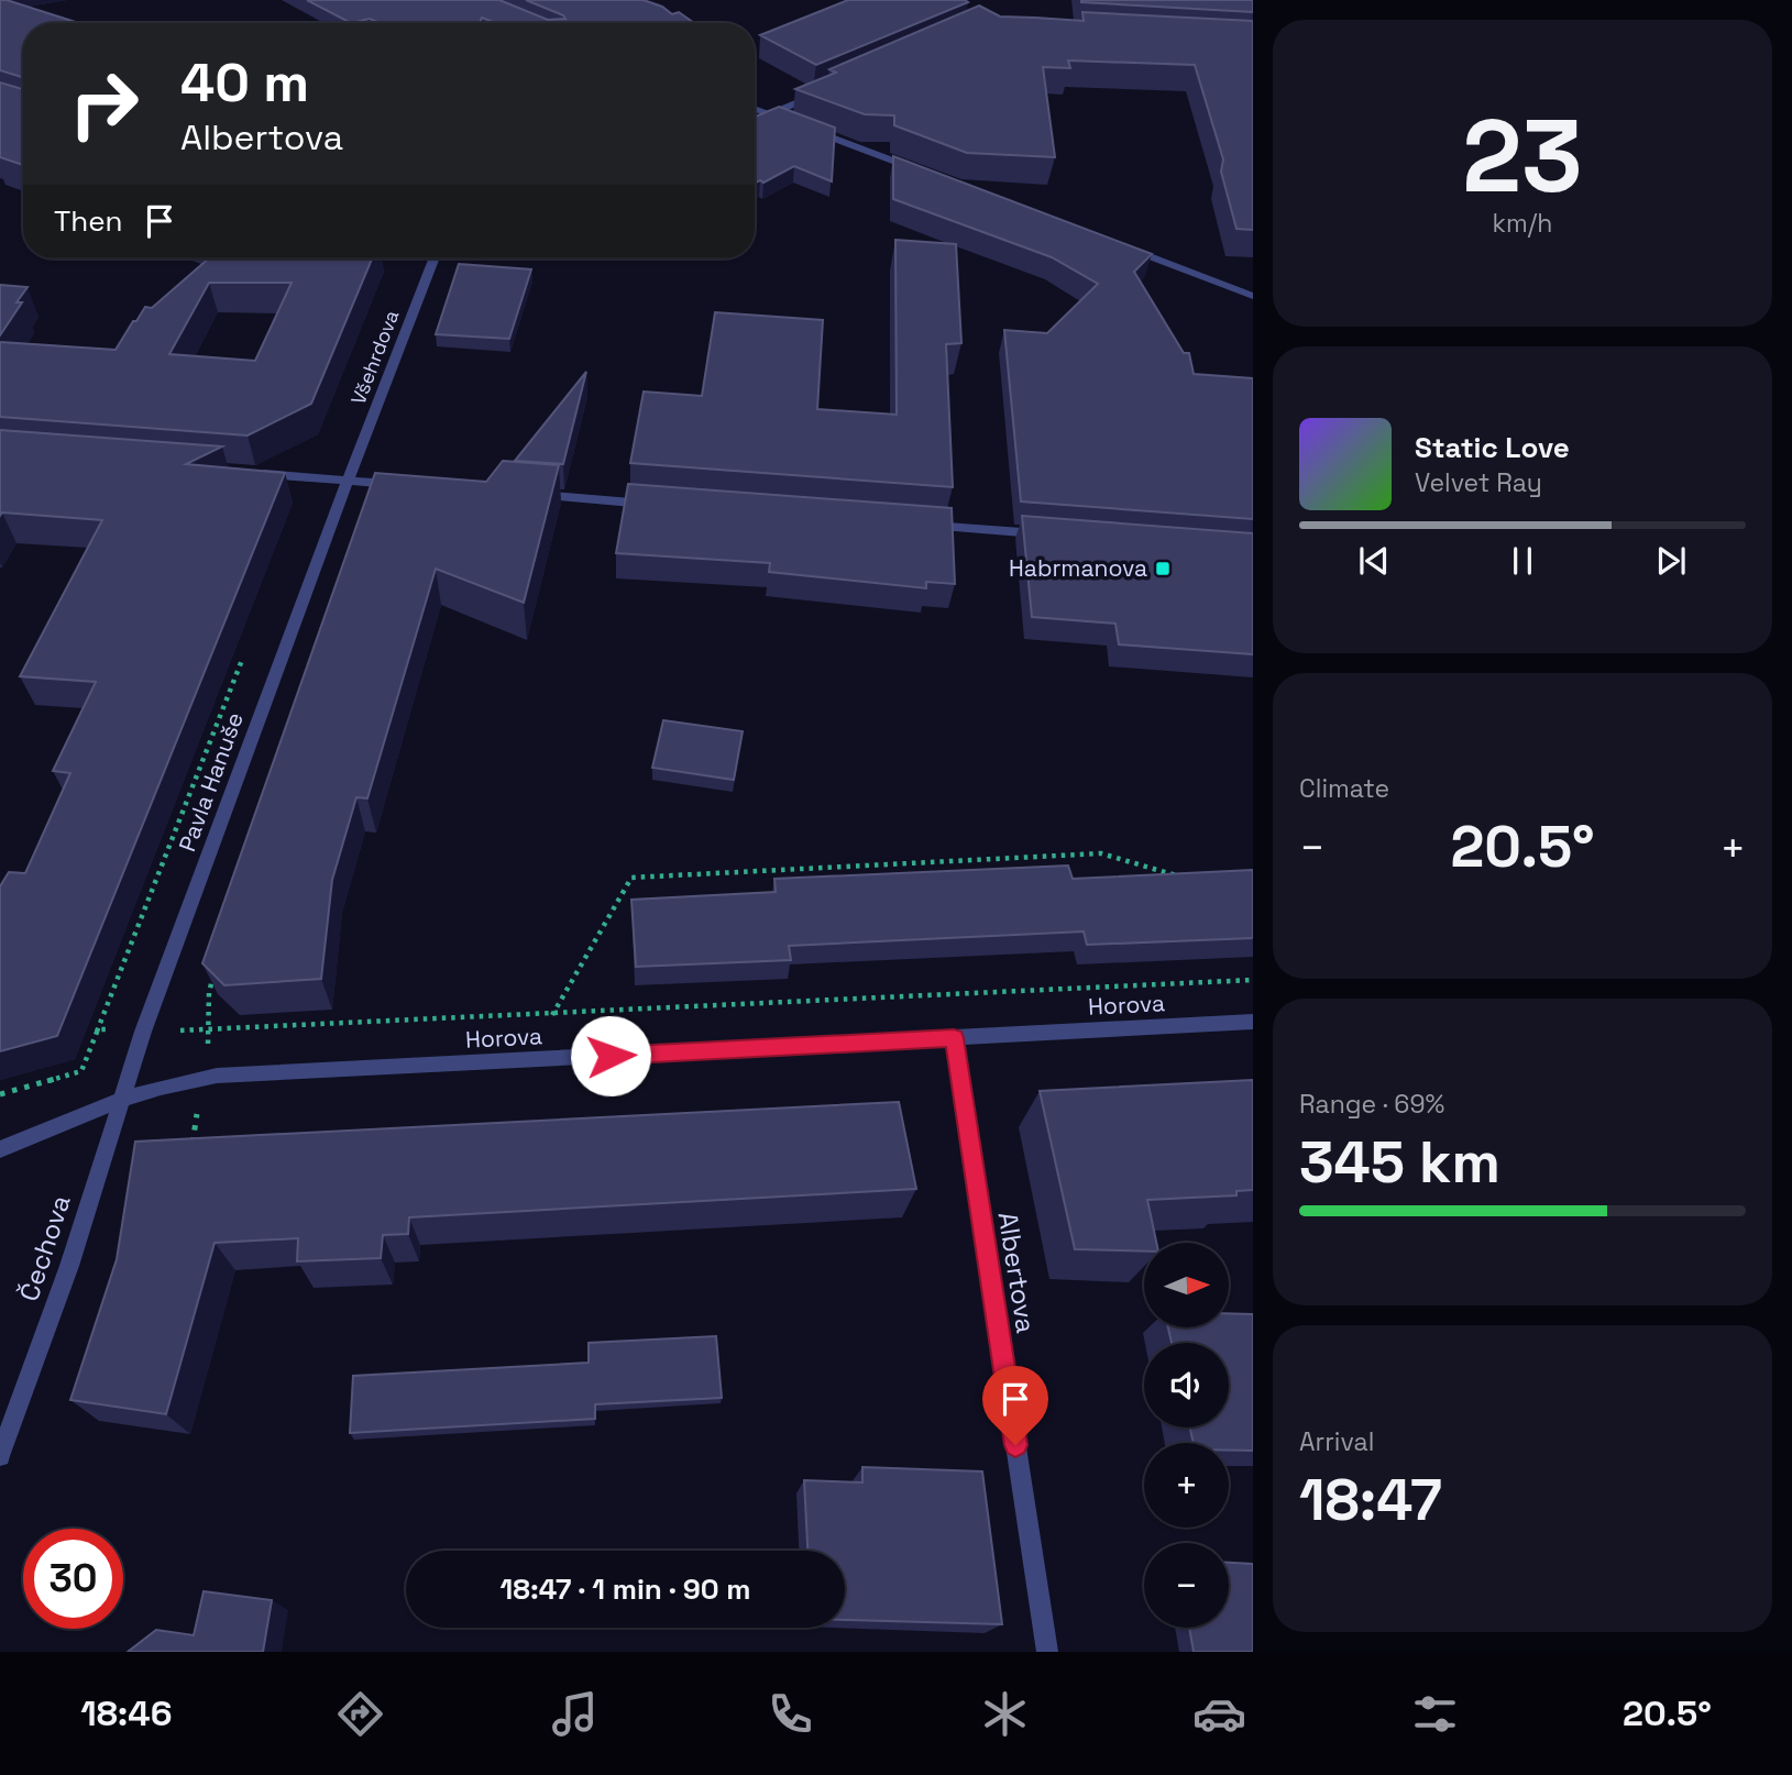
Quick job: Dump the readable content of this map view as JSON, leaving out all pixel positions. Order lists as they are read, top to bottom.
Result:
{
  "streets": {
    "street": [
      "Všehrdova",
      "Pavla Hanuše",
      "Horova",
      "Čechova",
      "Albertova"
    ]
  },
  "crossings": [
    ["Všehrdova", "Pavla Hanuše"],
    ["Pavla Hanuše", "Horova"],
    ["Pavla Hanuše", "Čechova"],
    ["Horova", "Čechova"],
    ["Horova", "Albertova"]
  ],
  "places": {
    "transit": ["Habrmanova"]
  },
  "north": "right",
  "page": {
    "tile": [
      ["23", "km/h"],
      "Climate",
      ["Range · 69%", "345 km"],
      ["Arrival", "18:47"]
    ],
    "turn": ["40 m", "Albertova"],
    "then": "Then",
    "song": ["Static Love", "Velvet Ray"],
    "heat": ["−", "20.5°", "+"],
    "map_buttons": ["+", "−"],
    "limit": "30",
    "trip": "18:47 · 1 min · 90 m",
    "tabs": ["18:46", "20.5°"]
  }
}
